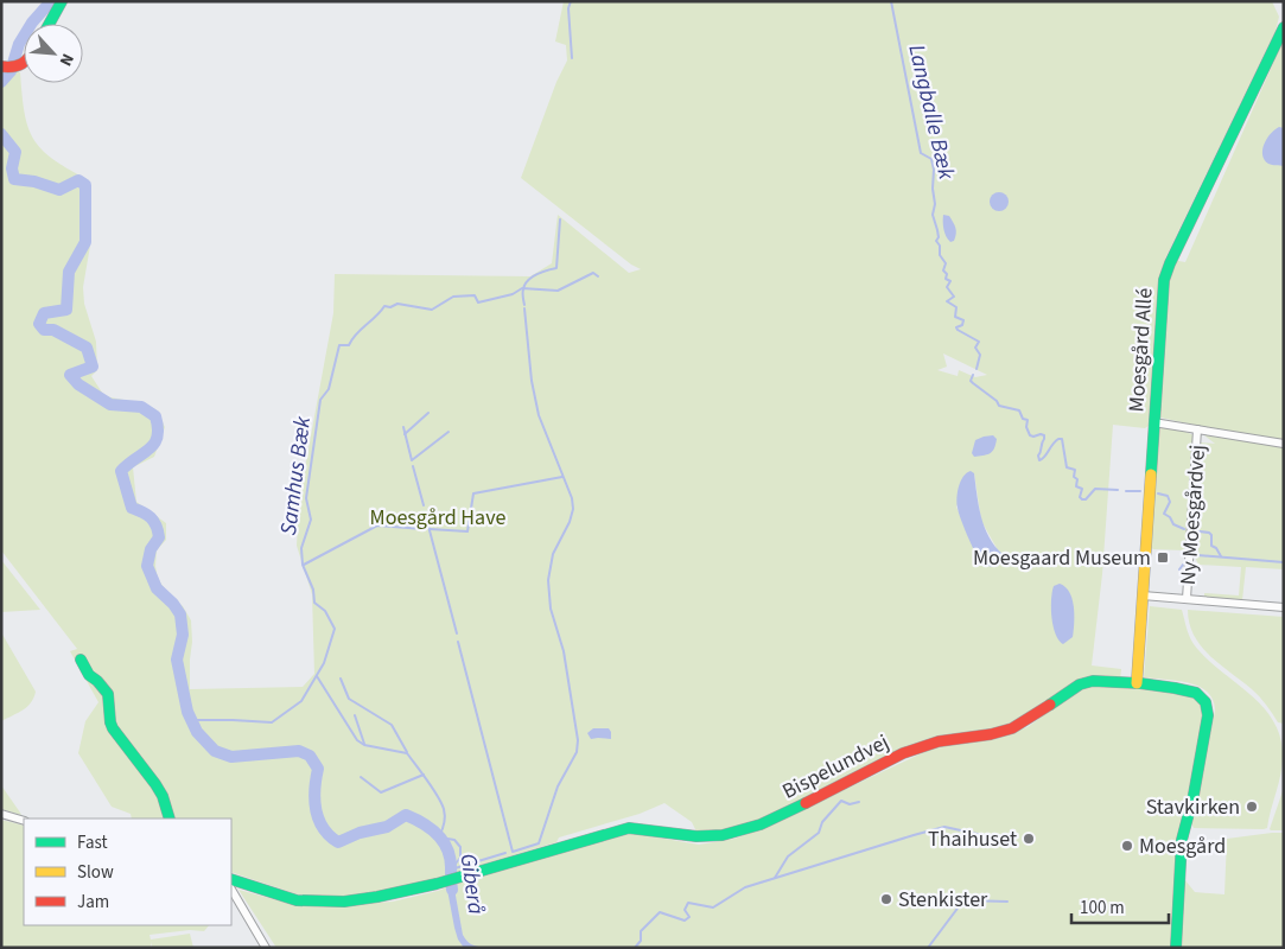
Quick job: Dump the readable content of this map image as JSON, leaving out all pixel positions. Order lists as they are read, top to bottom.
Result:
{
  "streets": {
    "street": ["Moesgård Allé", "Ny Moesgårdvej", "Bispelundvej"]
  },
  "crossings": [
    ["Moesgård Allé", "Ny Moesgårdvej"],
    ["Moesgård Allé", "Bispelundvej"]
  ],
  "water": ["Langballe Bæk", "Samhus Bæk", "Giberå"],
  "parks": ["Moesgård Have"],
  "places": {
    "transit": ["Moesgaard Museum"],
    "other": [
      "Stavkirken",
      "Thaihuset",
      "Moesgård",
      "Stenkister"
    ]
  },
  "legend": ["Fast", "Slow", "Jam"],
  "scale_bar": "100 m",
  "north": "bottom right"
}
